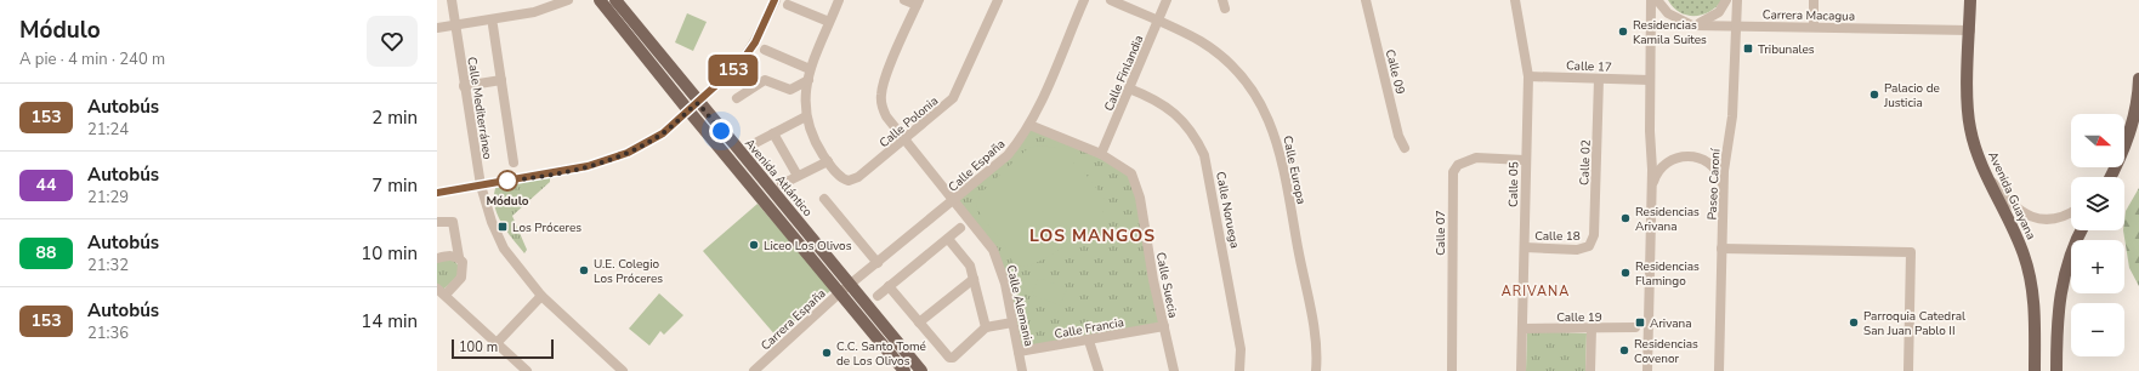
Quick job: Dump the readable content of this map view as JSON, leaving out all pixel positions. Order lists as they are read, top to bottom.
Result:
{
  "streets": {
    "main road": ["Avenida Atlántico", "Avenida Guayana"],
    "street": [
      "Carrera Macagua",
      "Calle 17",
      "Calle 09",
      "Calle Finlandia",
      "Calle Mediterráneo",
      "Calle Polonia",
      "Calle 02",
      "Calle España",
      "Calle Europa",
      "Calle 05",
      "Paseo Caroní",
      "Calle Noruega",
      "Calle 07",
      "Calle 18",
      "Calle Suecia",
      "Calle Alemania",
      "Calle 19",
      "Carrera España",
      "Calle Francia"
    ]
  },
  "crossings": [
    ["Carrera Macagua", "Paseo Caroní"],
    ["Carrera Macagua", "Avenida Guayana"],
    ["Calle 17", "Calle 02"],
    ["Calle 17", "Calle 05"],
    ["Calle Finlandia", "Calle Europa"],
    ["Calle Finlandia", "Calle Noruega"],
    ["Calle Finlandia", "Calle Suecia"],
    ["Calle Polonia", "Calle Alemania"],
    ["Calle 02", "Calle 18"],
    ["Calle España", "Avenida Atlántico"],
    ["Calle España", "Calle Suecia"],
    ["Calle España", "Calle Alemania"],
    ["Calle España", "Carrera España"],
    ["Avenida Atlántico", "Carrera España"],
    ["Calle 05", "Calle 07"],
    ["Calle 05", "Calle 18"],
    ["Calle 05", "Calle 19"],
    ["Calle Suecia", "Calle Francia"],
    ["Calle Alemania", "Calle Francia"]
  ],
  "districts": ["LOS MANGOS", "ARIVANA"],
  "places": {
    "other": [
      "Residencias Kamila Suites",
      "Palacio de Justicia",
      "Módulo",
      "Residencias Arivana",
      "Liceo Los Olivos",
      "U.E. Colegio Los Próceres",
      "Residencias Flamingo",
      "Parroquia Catedral San Juan Pablo II",
      "Residencias Covenor",
      "C.C. Santo Tomé de Los Olivos"
    ],
    "transit": ["Tribunales", "Los Próceres", "Arivana"]
  },
  "lines": ["bus line 153"],
  "scale_bar": "100 m",
  "north": "right",
  "page": {
    "heading": ["Módulo", "A pie · 4 min · 240 m"],
    "on_map": "153",
    "list": [
      {
        "mark": "153",
        "name": "Autobús",
        "note": "21:24",
        "value": "2 min"
      },
      {
        "mark": "44",
        "name": "Autobús",
        "note": "21:29",
        "value": "7 min"
      },
      {
        "mark": "88",
        "name": "Autobús",
        "note": "21:32",
        "value": "10 min"
      },
      {
        "mark": "153",
        "name": "Autobús",
        "note": "21:36",
        "value": "14 min"
      }
    ],
    "map_buttons": ["+", "−"],
    "scale": "100 m"
  }
}
